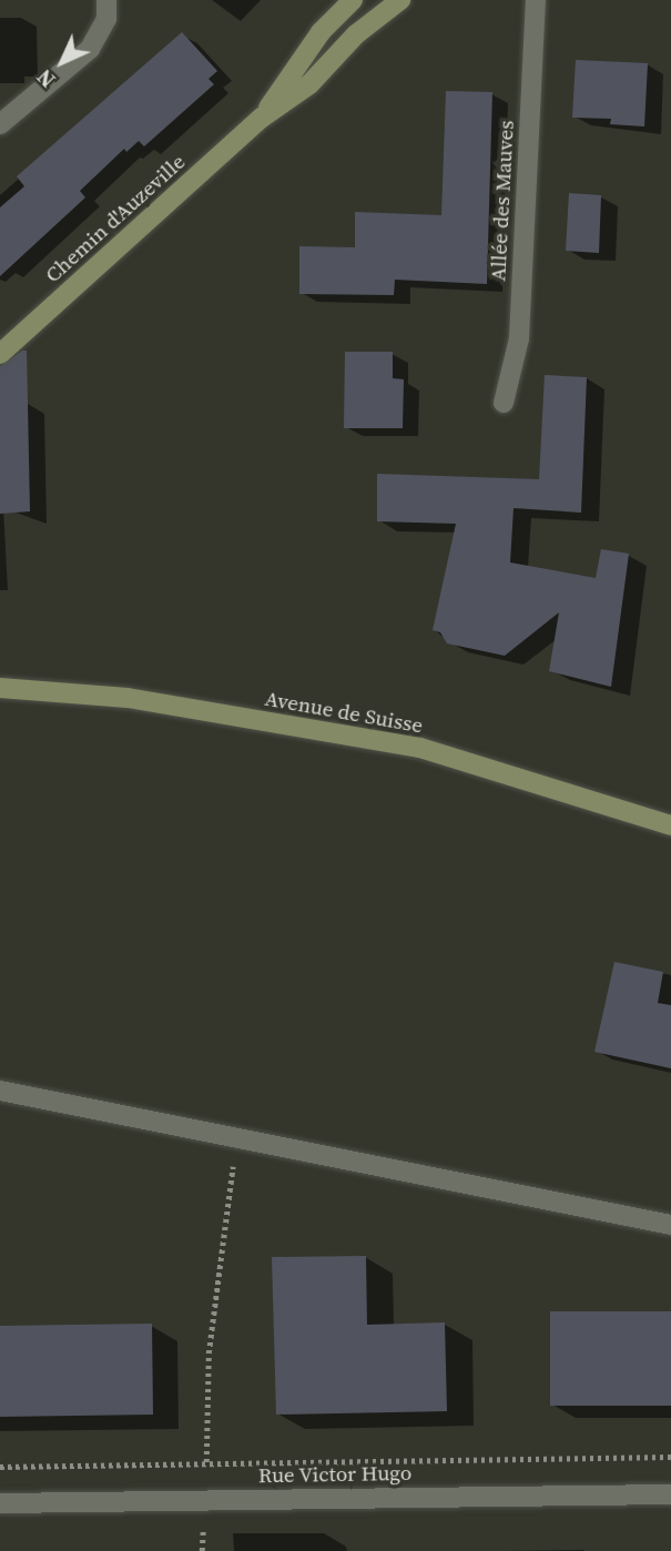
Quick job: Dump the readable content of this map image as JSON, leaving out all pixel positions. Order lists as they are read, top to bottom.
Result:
{
  "streets": {
    "street": [
      "Allée des Mauves",
      "Chemin d'Auzeville",
      "Avenue de Suisse",
      "Rue Victor Hugo"
    ]
  },
  "north": "bottom left"
}
